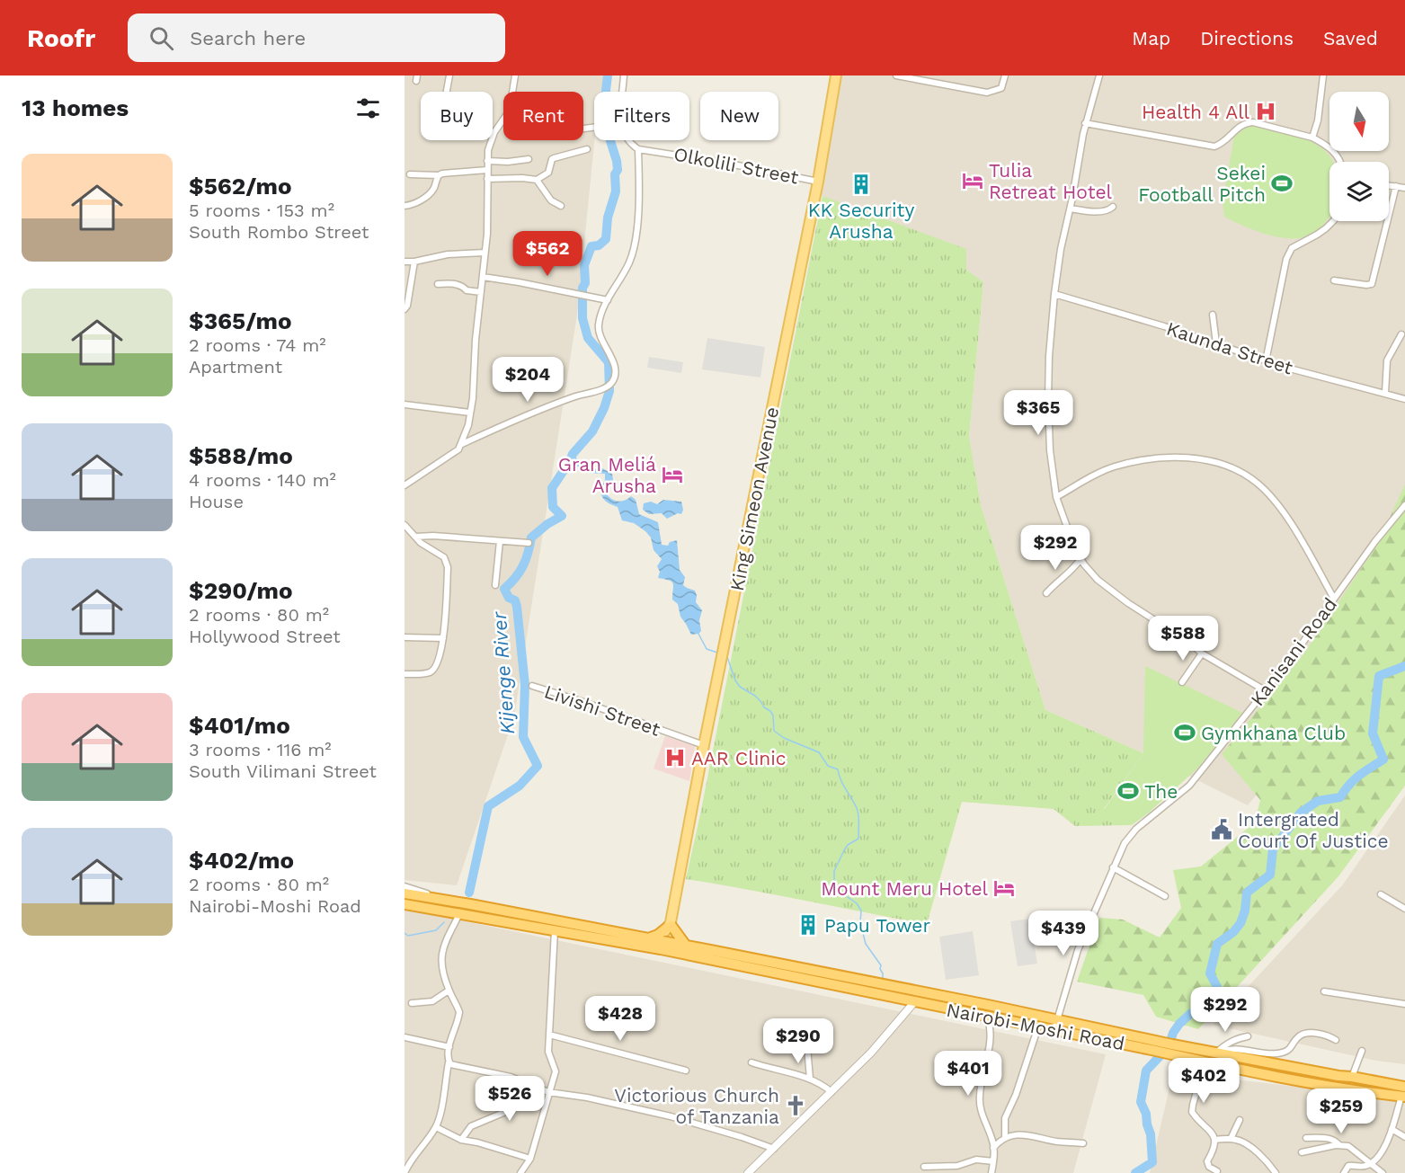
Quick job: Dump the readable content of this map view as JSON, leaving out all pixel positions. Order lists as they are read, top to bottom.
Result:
{
  "streets": {
    "highway": ["Nairobi-Moshi Road"],
    "main road": ["King Simeon Avenue"],
    "street": [
      "Olkolili Street",
      "Kaunda Street",
      "Kanisani Road",
      "Livishi Street"
    ]
  },
  "crossings": [
    ["Olkolili Street", "King Simeon Avenue"],
    ["King Simeon Avenue", "Livishi Street"],
    ["King Simeon Avenue", "Nairobi-Moshi Road"],
    ["Kanisani Road", "Nairobi-Moshi Road"]
  ],
  "water": ["Kijenge River"],
  "places": {
    "hospital": ["Health 4 All", "AAR Clinic"],
    "hotel": ["Tulia Retreat Hotel", "Gran Meliá Arusha", "Mount Meru Hotel"],
    "sports": ["Sekei Football Pitch", "Gymkhana Club", "The"],
    "building": ["KK Security Arusha", "Papu Tower"],
    "public building": ["Intergrated Court Of Justice"],
    "church": ["Victorious Church of Tanzania"]
  },
  "north": "bottom",
  "page": {
    "header": "Roofr",
    "search": "Search here",
    "nav": ["Map", "Directions", "Saved"],
    "heading": "13 homes",
    "chip": [
      "Buy",
      "Rent",
      "Filters",
      "New"
    ],
    "list": [
      {
        "name": "$562/mo",
        "note": "5 rooms · 153 m² · South Rombo Street"
      },
      {
        "name": "$365/mo",
        "note": "2 rooms · 74 m² · Apartment"
      },
      {
        "name": "$588/mo",
        "note": "4 rooms · 140 m² · House"
      },
      {
        "name": "$290/mo",
        "note": "2 rooms · 80 m² · Hollywood Street"
      },
      {
        "name": "$401/mo",
        "note": "3 rooms · 116 m² · South Vilimani Street"
      },
      {
        "name": "$402/mo",
        "note": "2 rooms · 80 m² · Nairobi-Moshi Road"
      }
    ],
    "price": [
      "$562",
      "$204",
      "$365",
      "$292",
      "$588",
      "$439",
      "$292",
      "$428",
      "$290",
      "$401",
      "$402",
      "$526",
      "$259"
    ]
  }
}
